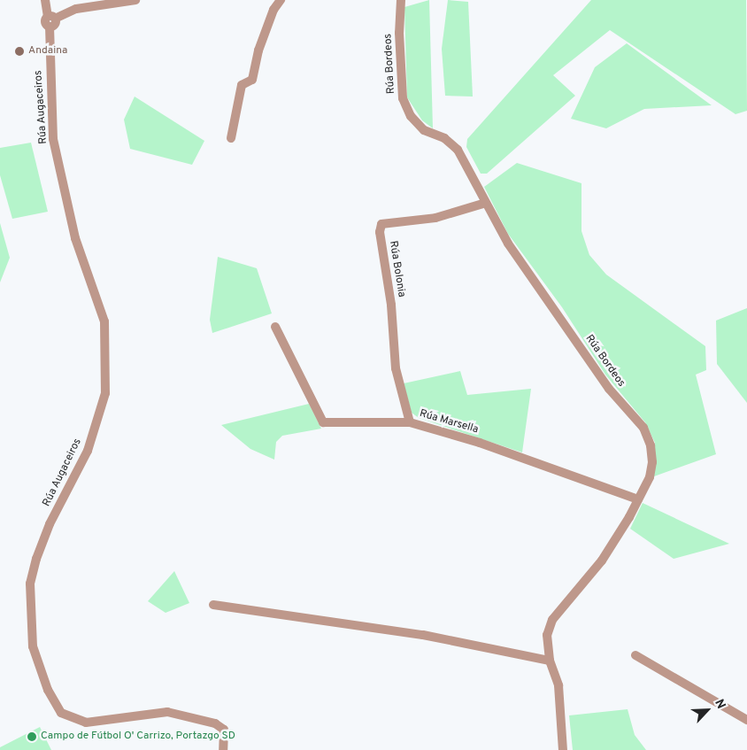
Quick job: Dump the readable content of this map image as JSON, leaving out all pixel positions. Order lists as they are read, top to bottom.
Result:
{
  "streets": {
    "street": [
      "Rúa Bordeos",
      "Rúa Augaceiros",
      "Rúa Bolonia",
      "Rúa Marsella"
    ]
  },
  "crossings": [
    ["Rúa Bordeos", "Rúa Bolonia"],
    ["Rúa Bordeos", "Rúa Marsella"],
    ["Rúa Bolonia", "Rúa Marsella"]
  ],
  "places": ["Andaina", "Campo de Fútbol O' Carrizo, Portazgo SD"],
  "north": "top right"
}
